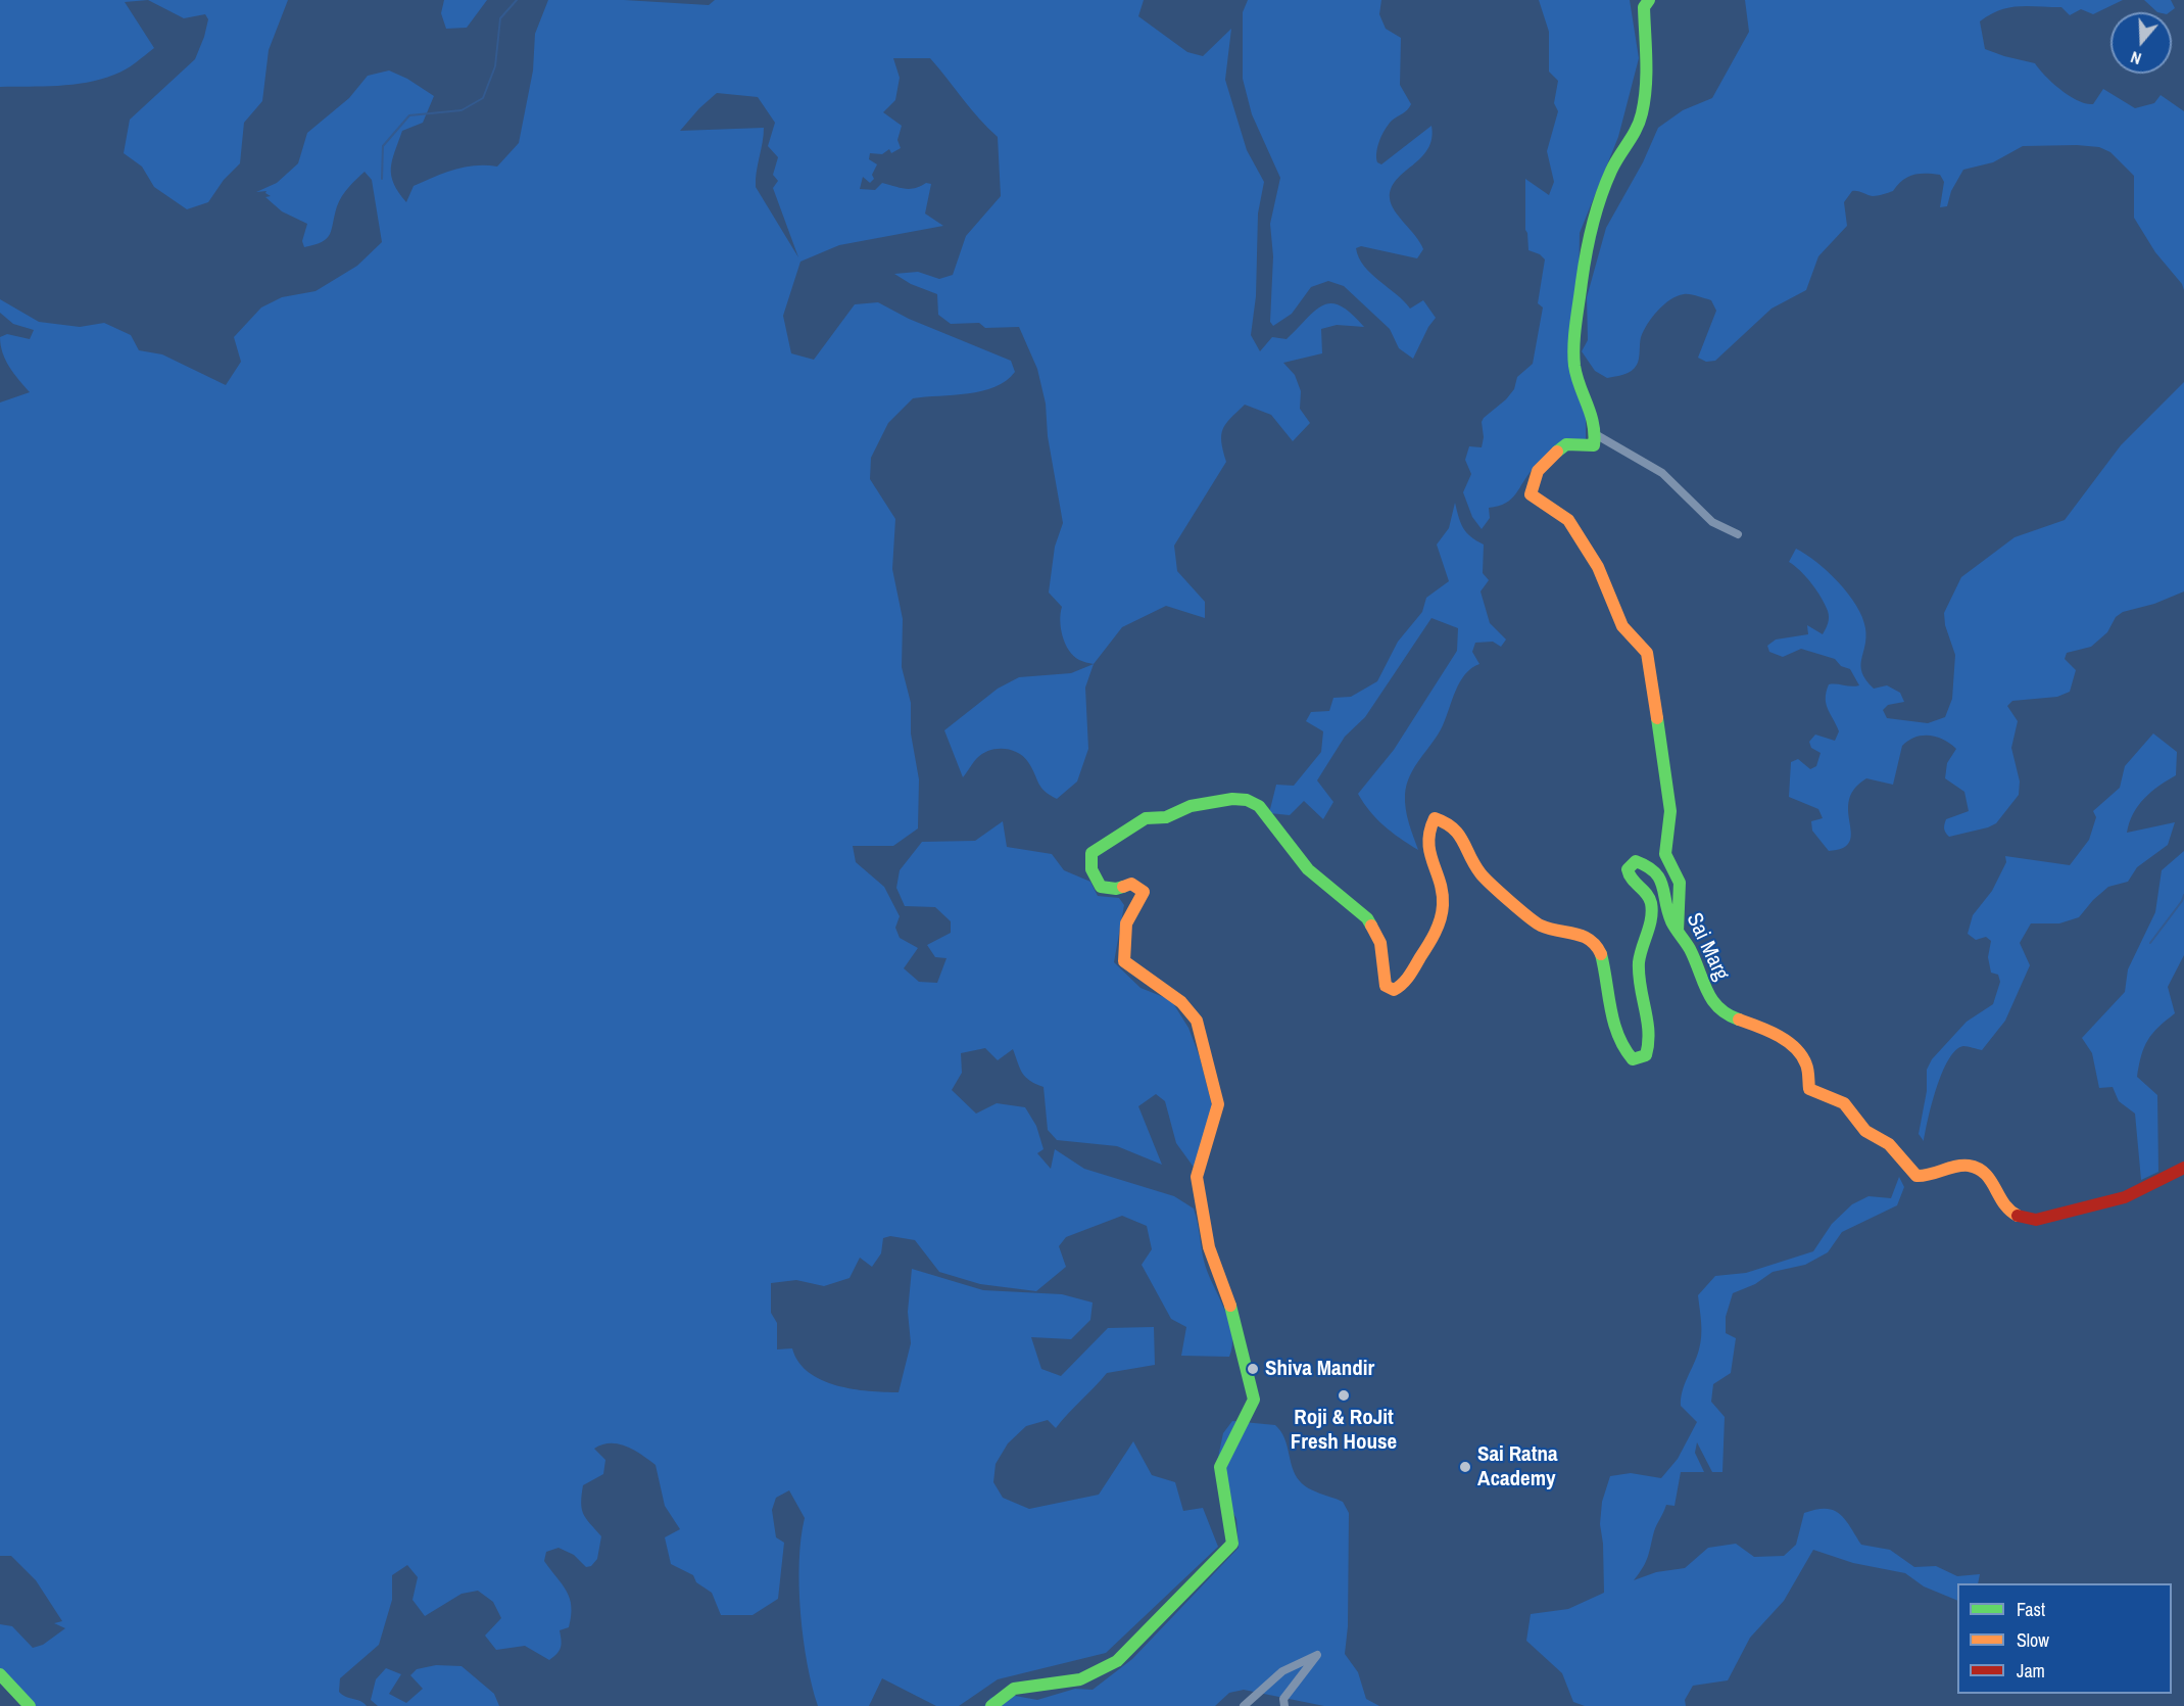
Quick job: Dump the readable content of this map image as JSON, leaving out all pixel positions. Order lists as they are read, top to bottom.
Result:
{
  "streets": {
    "street": ["Sai Marg"]
  },
  "places": ["Shiva Mandir", "Roji & RoJit Fresh House", "Sai Ratna Academy"],
  "legend": ["Fast", "Slow", "Jam"],
  "north": "bottom"
}
